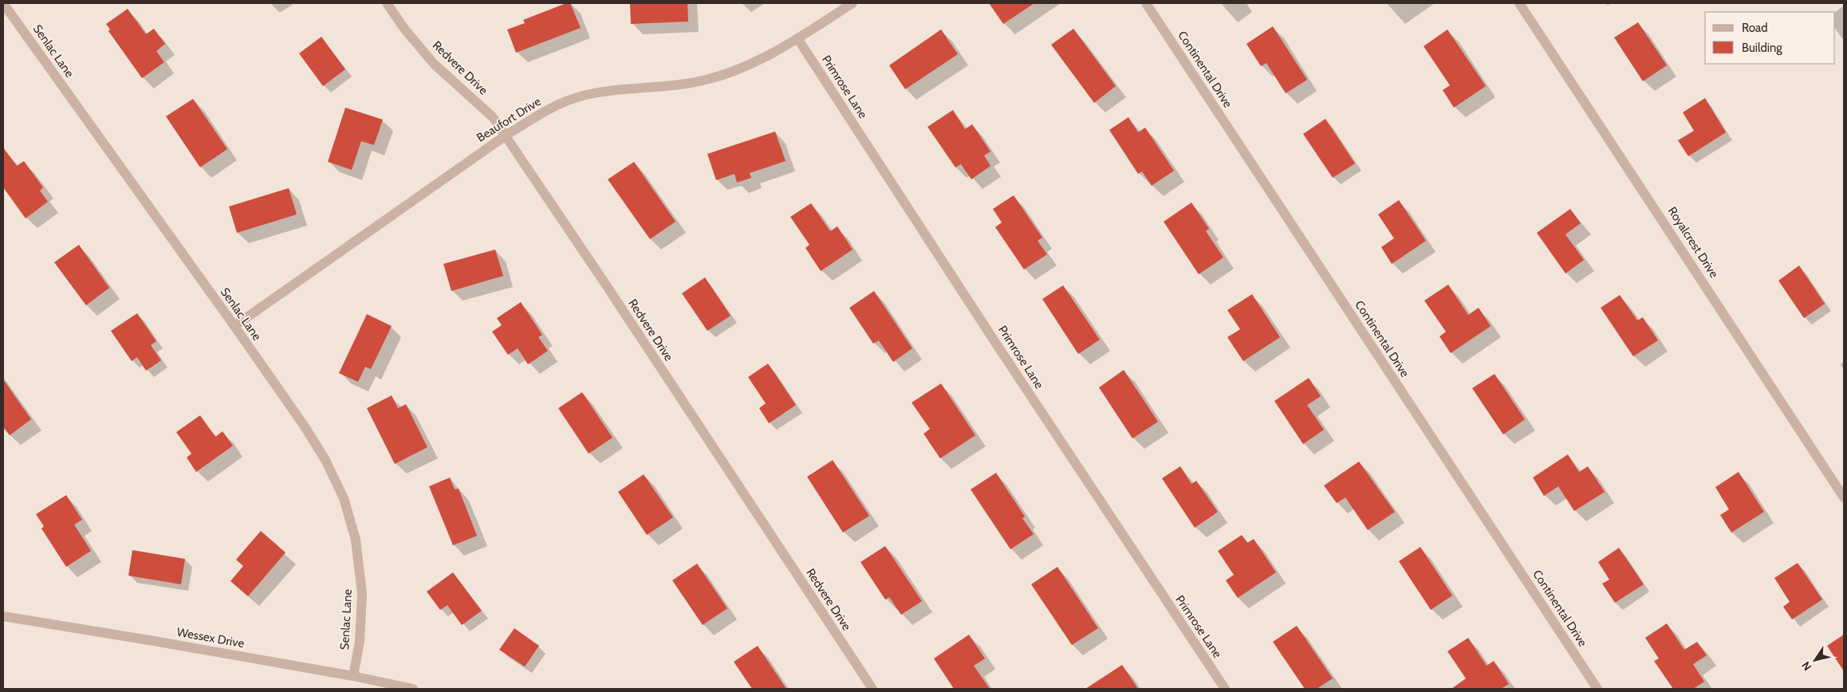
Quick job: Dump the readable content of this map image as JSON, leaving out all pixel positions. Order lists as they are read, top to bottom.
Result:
{
  "streets": {
    "street": [
      "Senlac Lane",
      "Redvere Drive",
      "Continental Drive",
      "Primrose Lane",
      "Beaufort Drive",
      "Royalcrest Drive",
      "Wessex Drive"
    ]
  },
  "crossings": [
    ["Senlac Lane", "Beaufort Drive"],
    ["Senlac Lane", "Wessex Drive"],
    ["Redvere Drive", "Beaufort Drive"],
    ["Primrose Lane", "Beaufort Drive"]
  ],
  "legend": ["Road", "Building"],
  "north": "bottom left"
}
